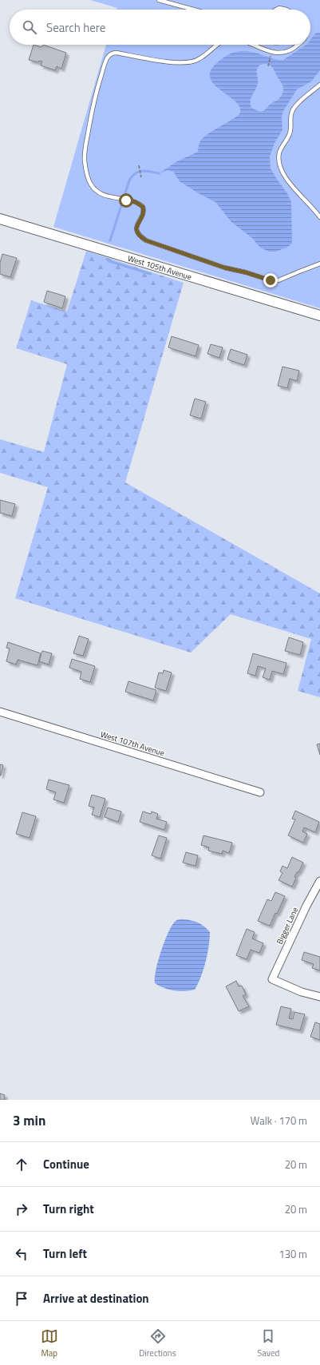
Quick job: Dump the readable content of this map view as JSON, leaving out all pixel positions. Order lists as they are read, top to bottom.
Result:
{
  "streets": {
    "street": ["West 105th Avenue", "West 107th Avenue", "Bigger Lane"]
  },
  "page": {
    "search": "Search here",
    "heading": ["3 min", "Walk · 170 m"],
    "list": [
      ["Continue", "20 m"],
      ["Turn right", "20 m"],
      ["Turn left", "130 m"],
      "Arrive at destination"
    ],
    "nav": ["Map", "Directions", "Saved"]
  }
}
